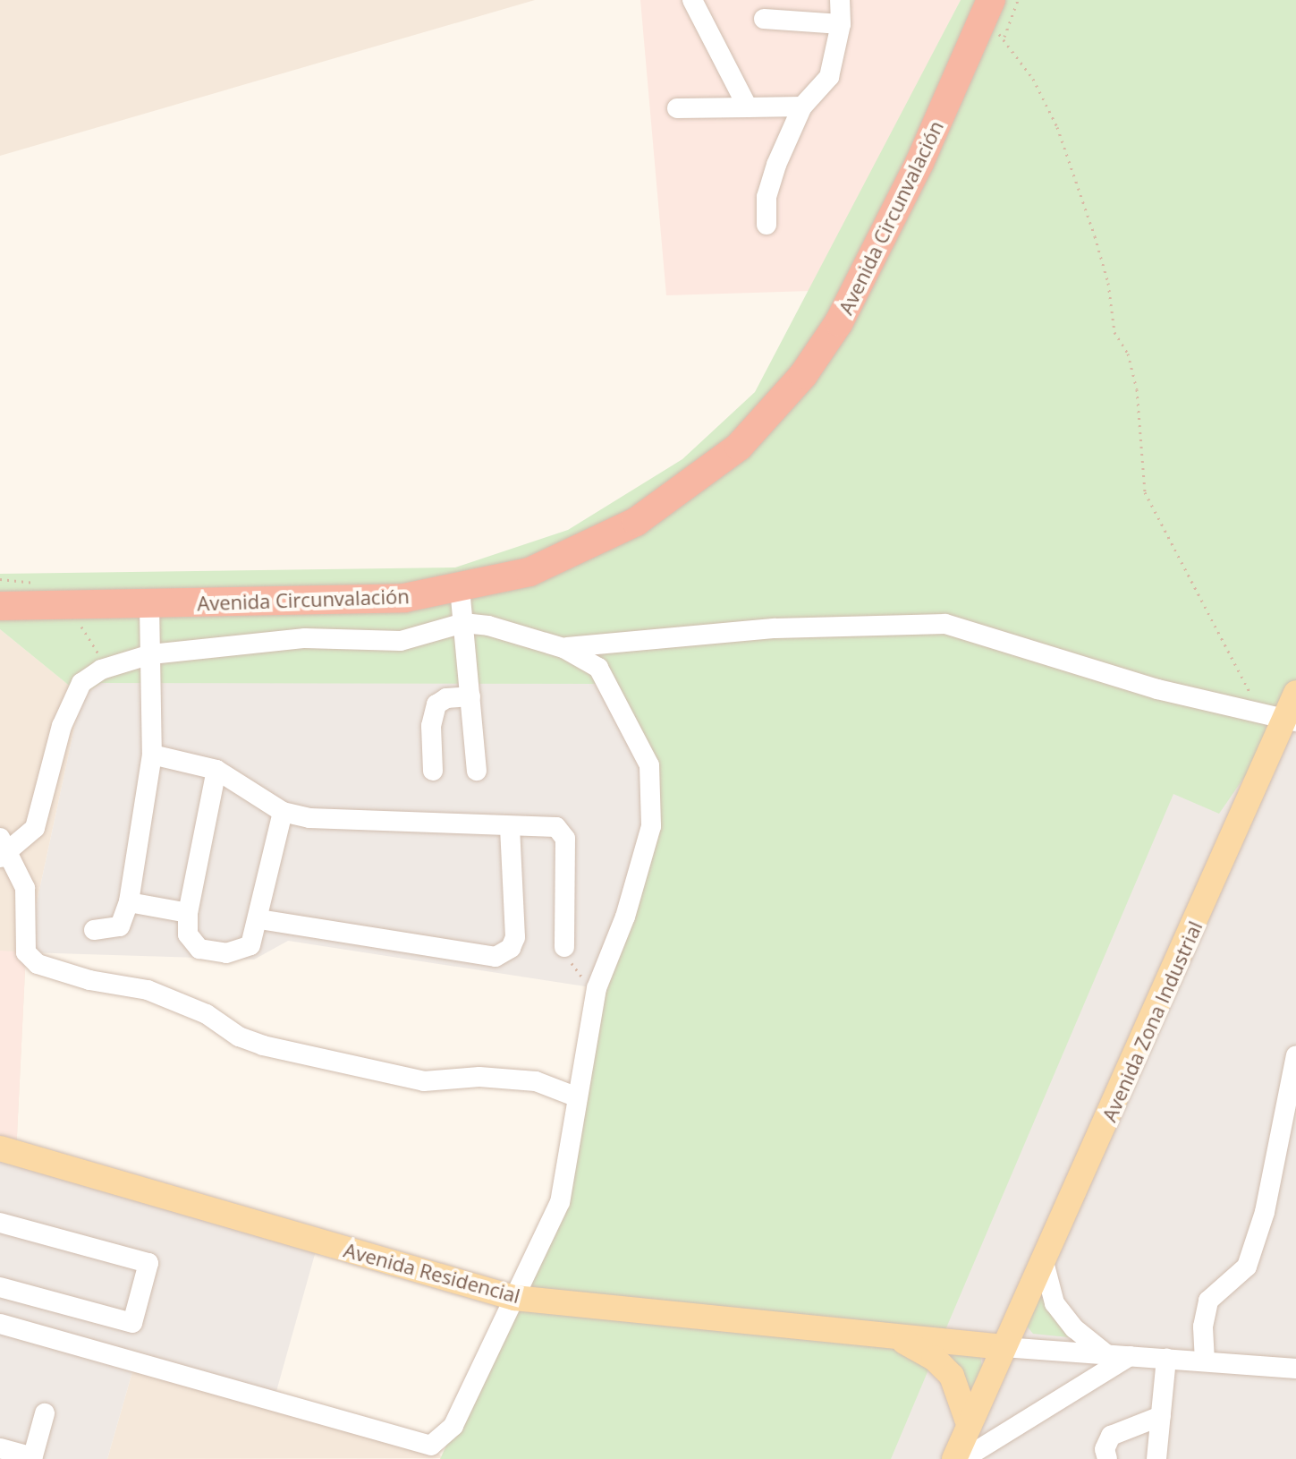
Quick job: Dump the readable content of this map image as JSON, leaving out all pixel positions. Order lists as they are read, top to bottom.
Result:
{
  "streets": {
    "highway": ["Avenida Circunvalación"],
    "main road": ["Avenida Zona Industrial", "Avenida Residencial"]
  },
  "crossings": [
    ["Avenida Zona Industrial", "Avenida Residencial"]
  ]
}
